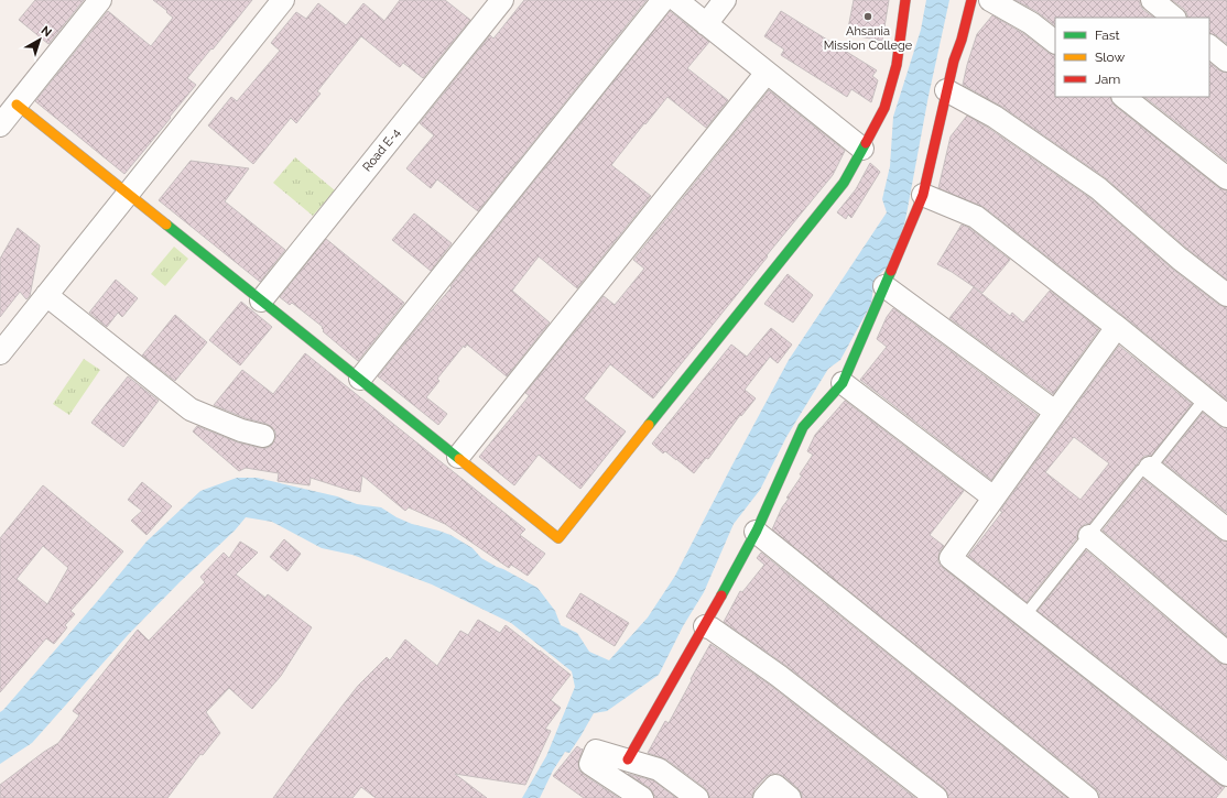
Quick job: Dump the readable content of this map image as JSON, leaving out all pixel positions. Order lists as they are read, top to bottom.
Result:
{
  "streets": {
    "street": ["Road E-4"]
  },
  "places": ["Ahsania Mission College"],
  "legend": ["Fast", "Slow", "Jam"],
  "north": "top right"
}
